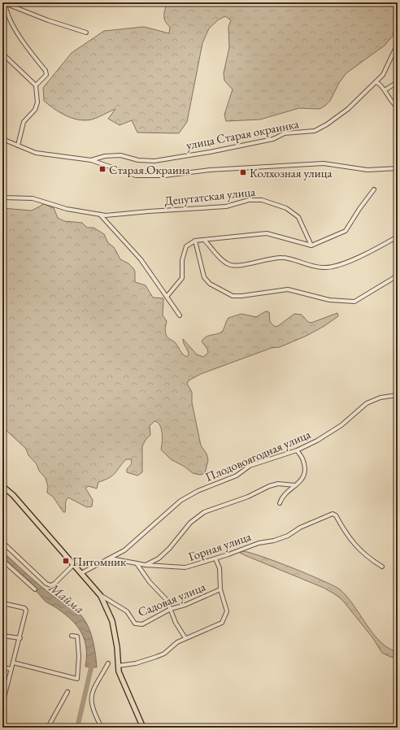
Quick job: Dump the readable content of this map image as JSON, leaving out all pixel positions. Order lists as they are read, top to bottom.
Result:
{
  "streets": {
    "street": [
      "улица Старая окраинка",
      "Депутатская улица",
      "Плодовоягодная улица",
      "Горная улица",
      "Садовая улица"
    ]
  },
  "crossings": [
    ["Плодовоягодная улица", "Горная улица"]
  ],
  "water": ["Майма"],
  "places": {
    "transit": ["Старая Окраина", "Колхозная улица", "Питомник"]
  }
}
